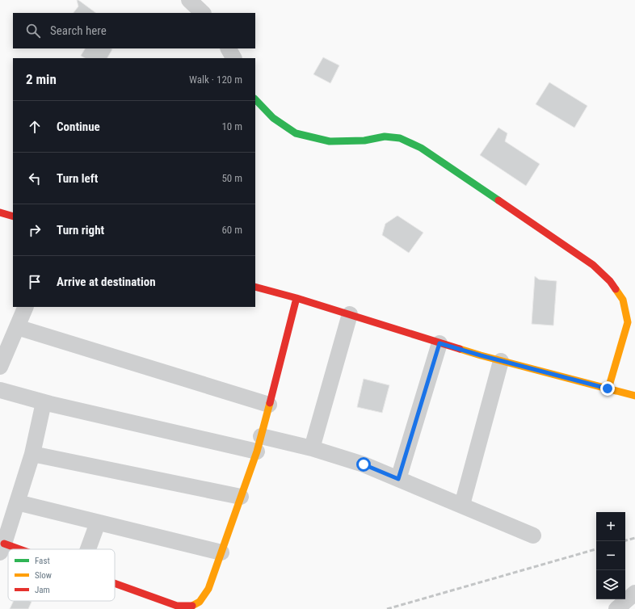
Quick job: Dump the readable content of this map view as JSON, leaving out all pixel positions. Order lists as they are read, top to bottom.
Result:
{
  "legend": ["Fast", "Slow", "Jam"],
  "page": {
    "search": "Search here",
    "heading": ["2 min", "Walk · 120 m"],
    "list": [
      ["Continue", "10 m"],
      ["Turn left", "50 m"],
      ["Turn right", "60 m"],
      "Arrive at destination"
    ],
    "map_buttons": ["+", "−"]
  }
}
